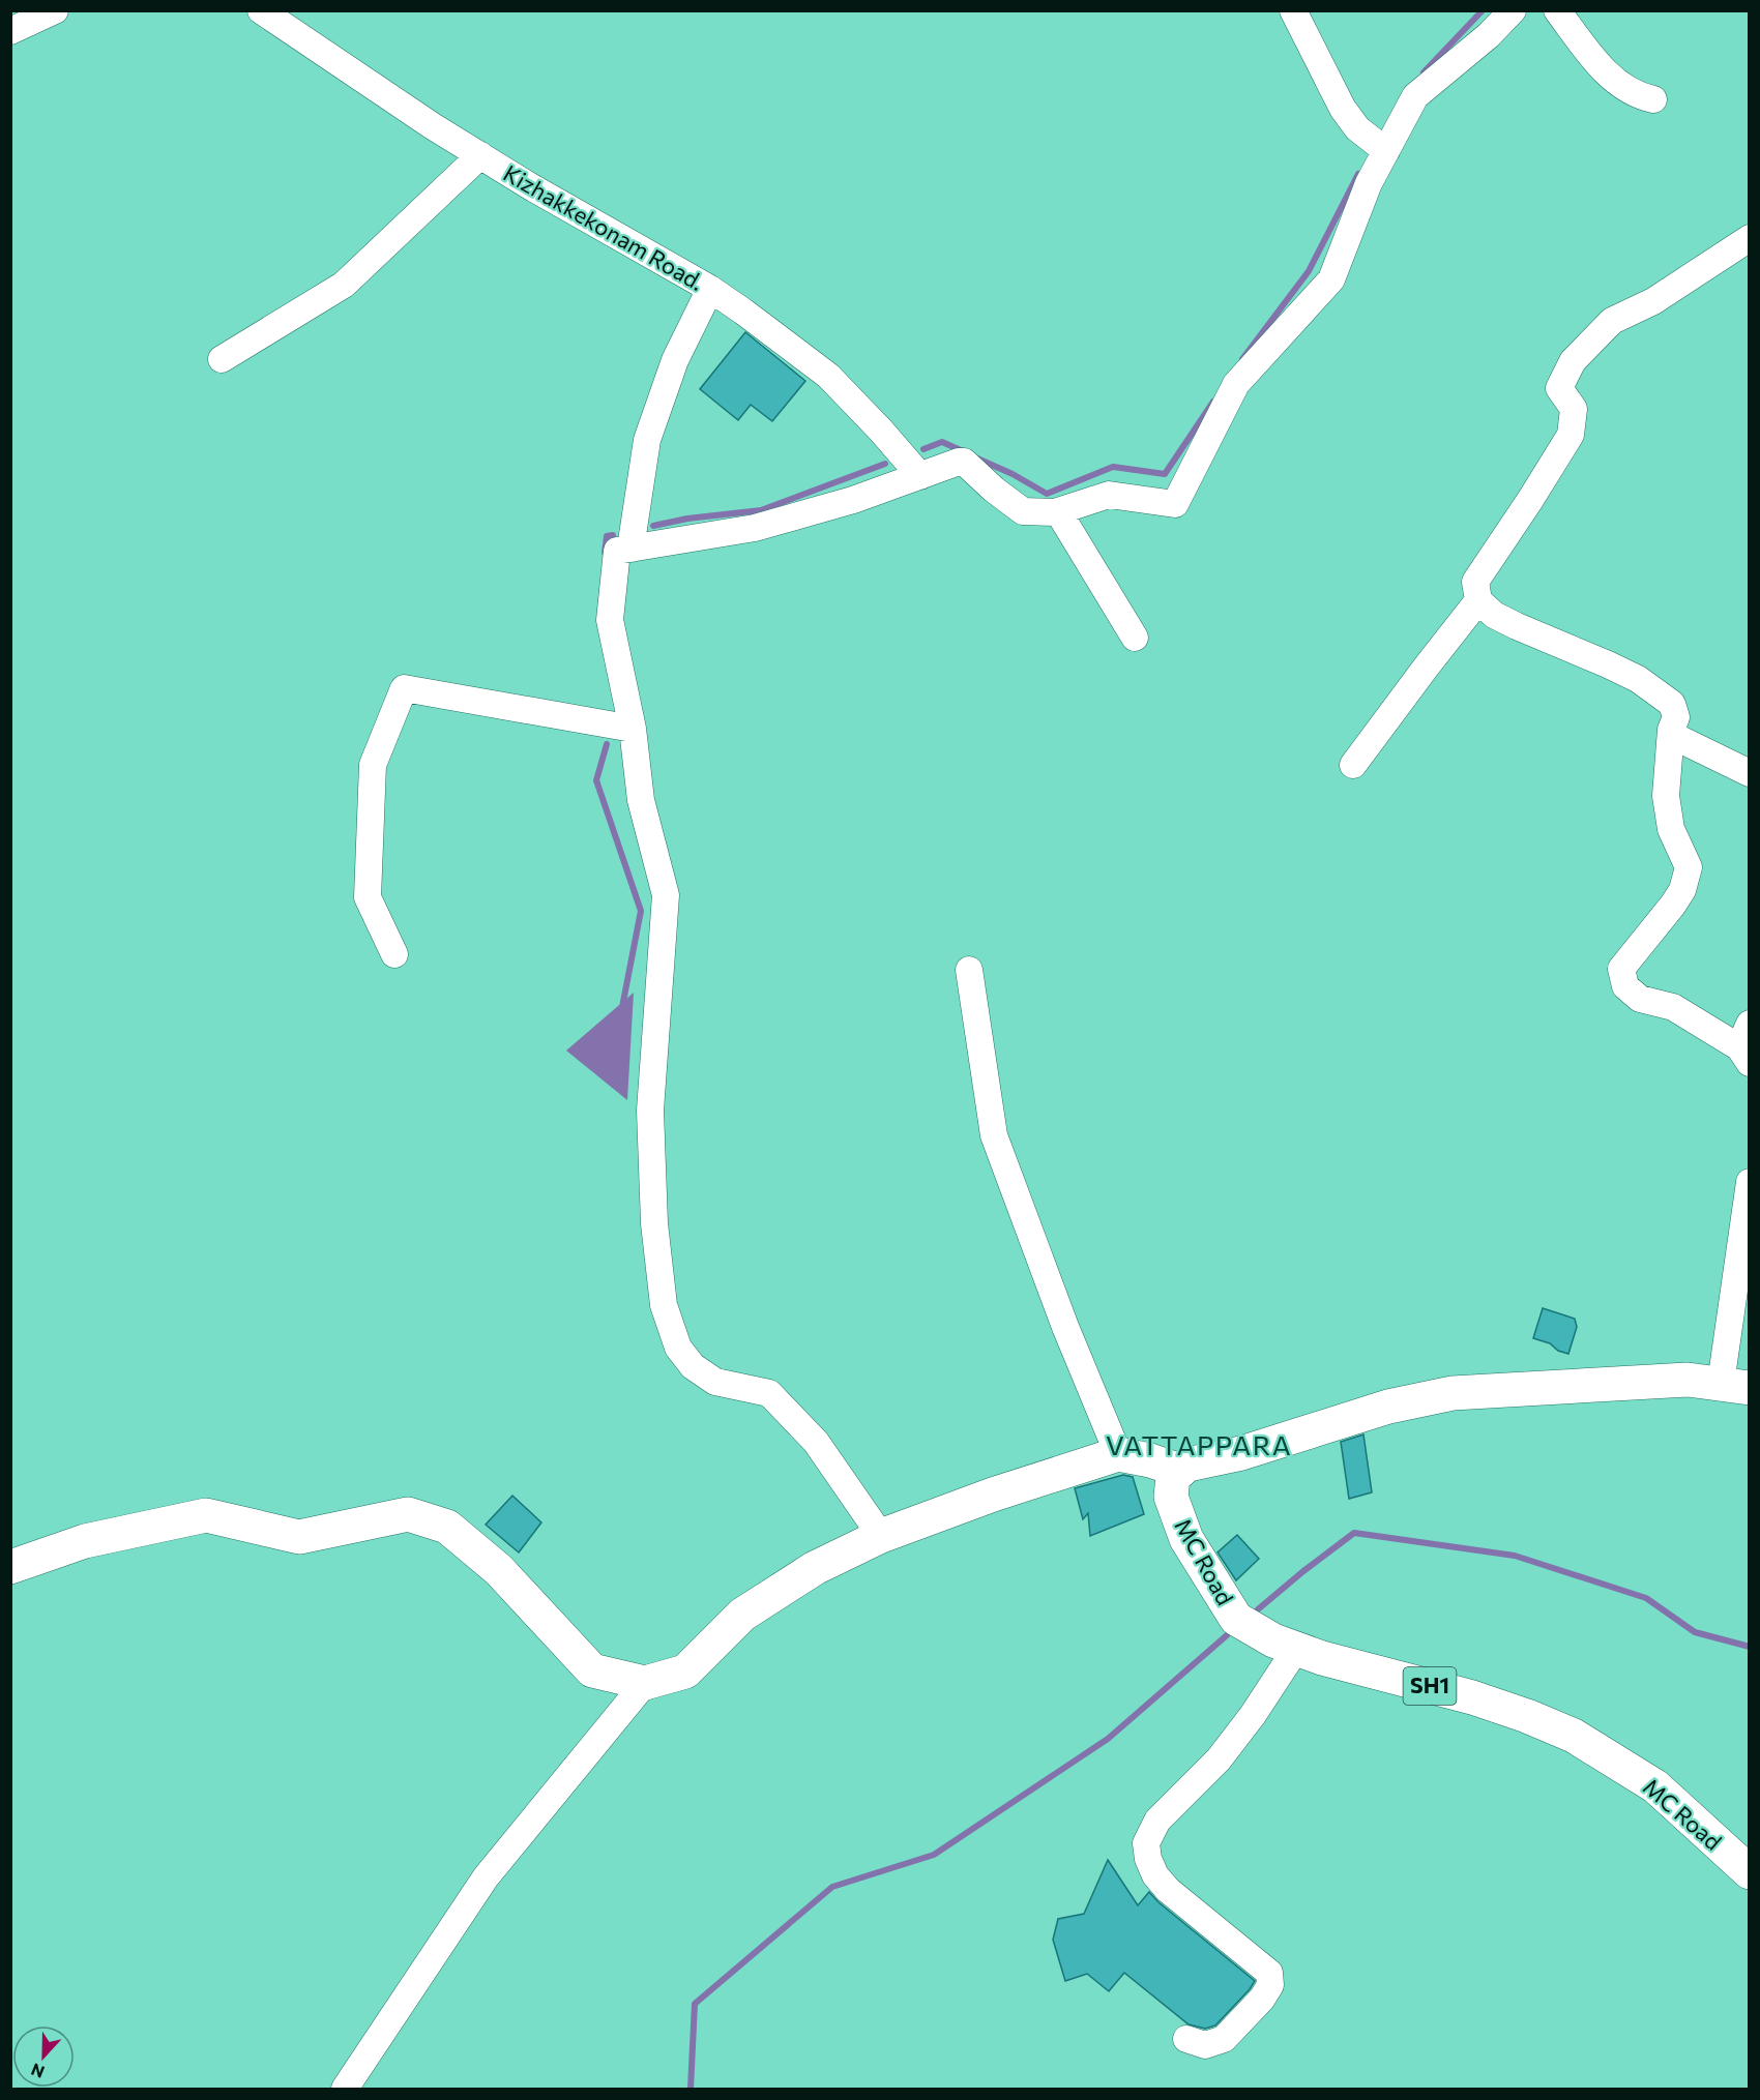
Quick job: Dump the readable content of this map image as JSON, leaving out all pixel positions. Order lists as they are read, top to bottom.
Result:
{
  "streets": {
    "main road": ["MC Road", "SH1"],
    "street": ["Kizhakkekonam Road."]
  },
  "districts": ["VATTAPPARA"],
  "north": "bottom"
}
